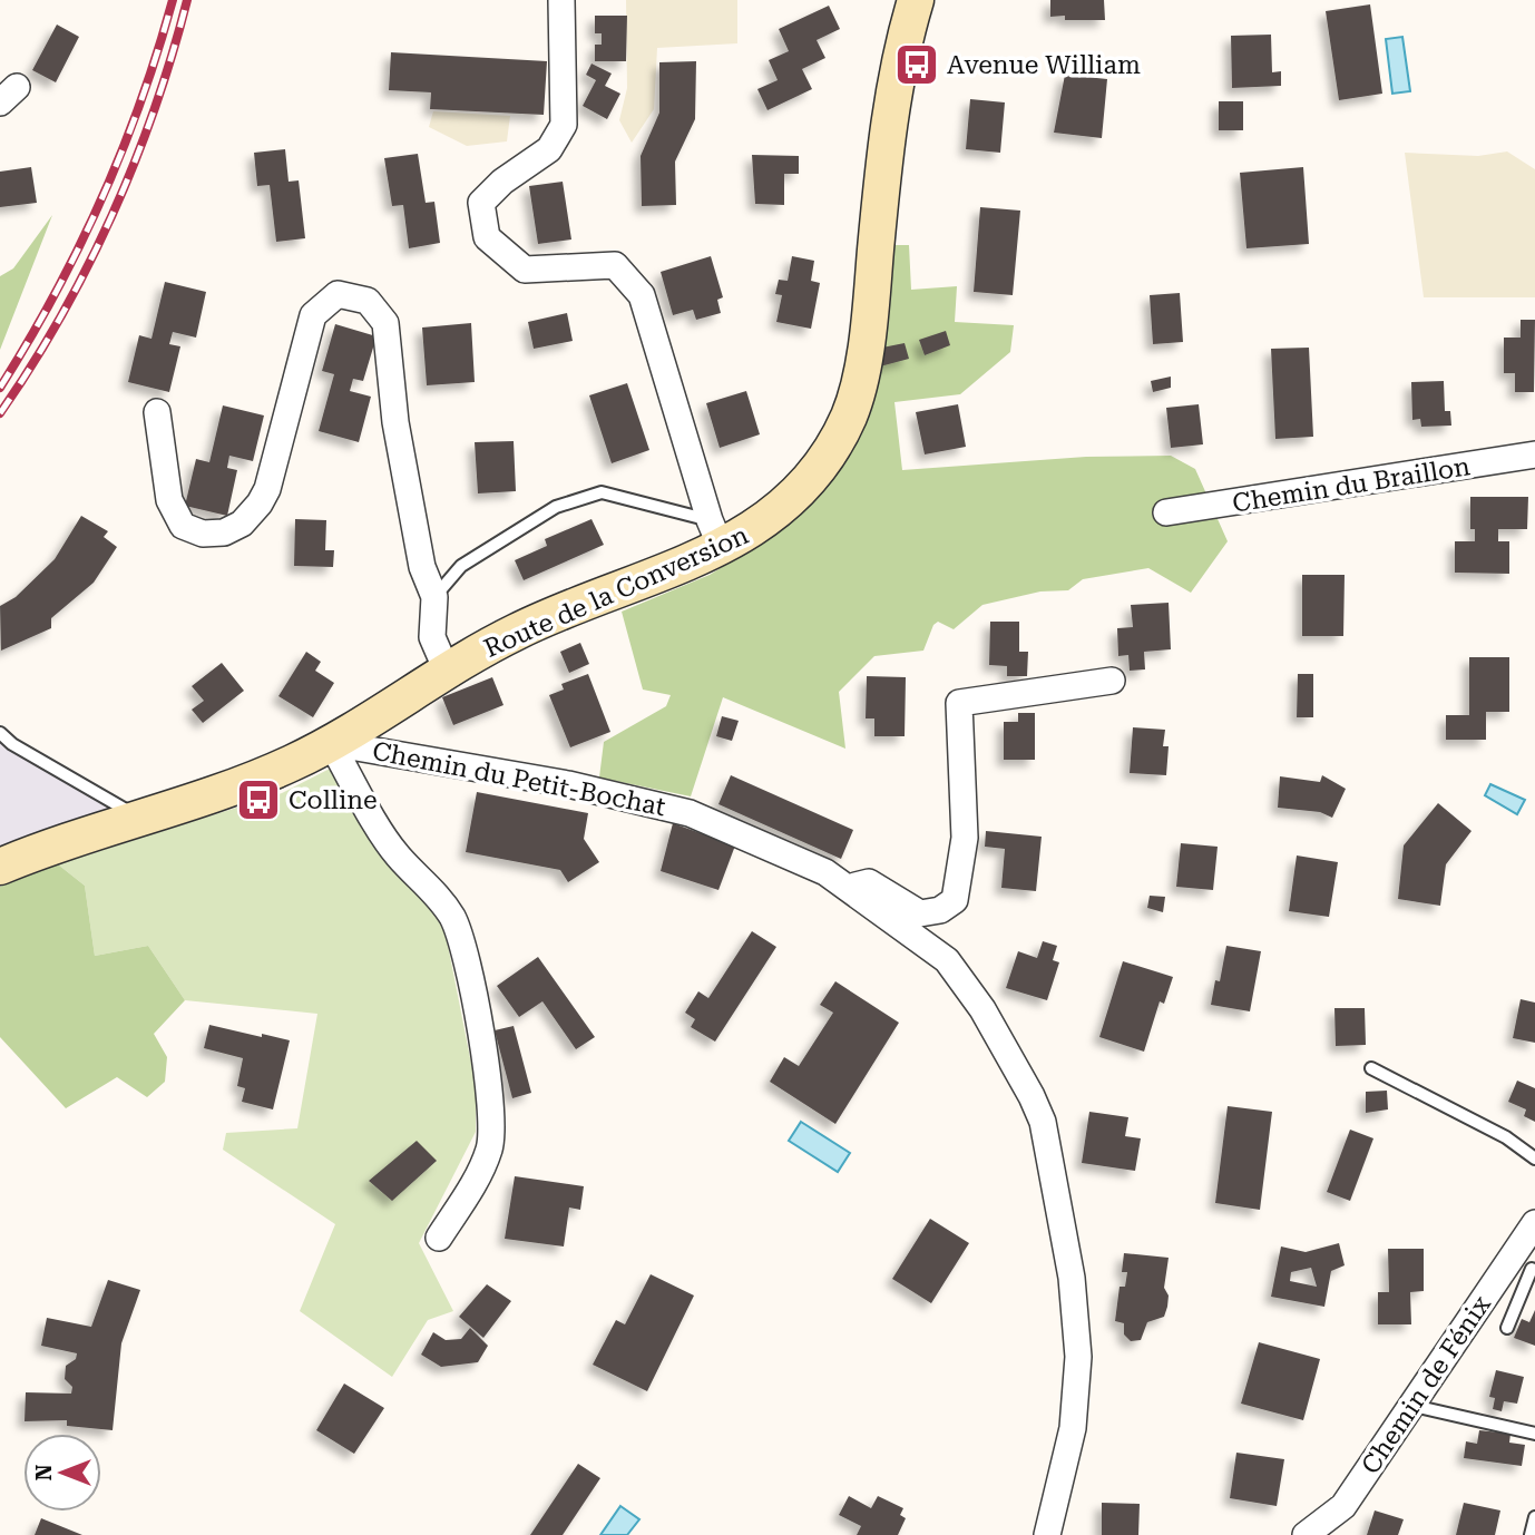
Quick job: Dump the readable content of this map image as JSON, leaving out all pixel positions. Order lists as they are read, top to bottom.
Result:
{
  "streets": {
    "main road": ["Route de la Conversion"],
    "street": ["Chemin du Braillon", "Chemin du Petit-Bochat", "Chemin de Fénix"]
  },
  "crossings": [
    ["Route de la Conversion", "Chemin du Petit-Bochat"]
  ],
  "places": {
    "bus stop": ["Avenue William", "Colline"]
  },
  "north": "left"
}
